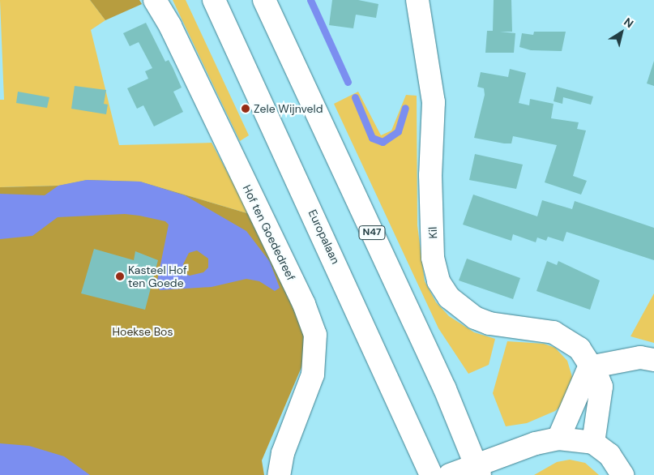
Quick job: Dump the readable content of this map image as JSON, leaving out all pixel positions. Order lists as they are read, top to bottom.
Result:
{
  "streets": {
    "main road": [
      "Hof ten Goededreef",
      "N47",
      "Kil",
      "Europalaan"
    ]
  },
  "parks": ["Hoekse Bos"],
  "places": ["Zele Wijnveld", "Kasteel Hof ten Goede"],
  "north": "top right"
}
